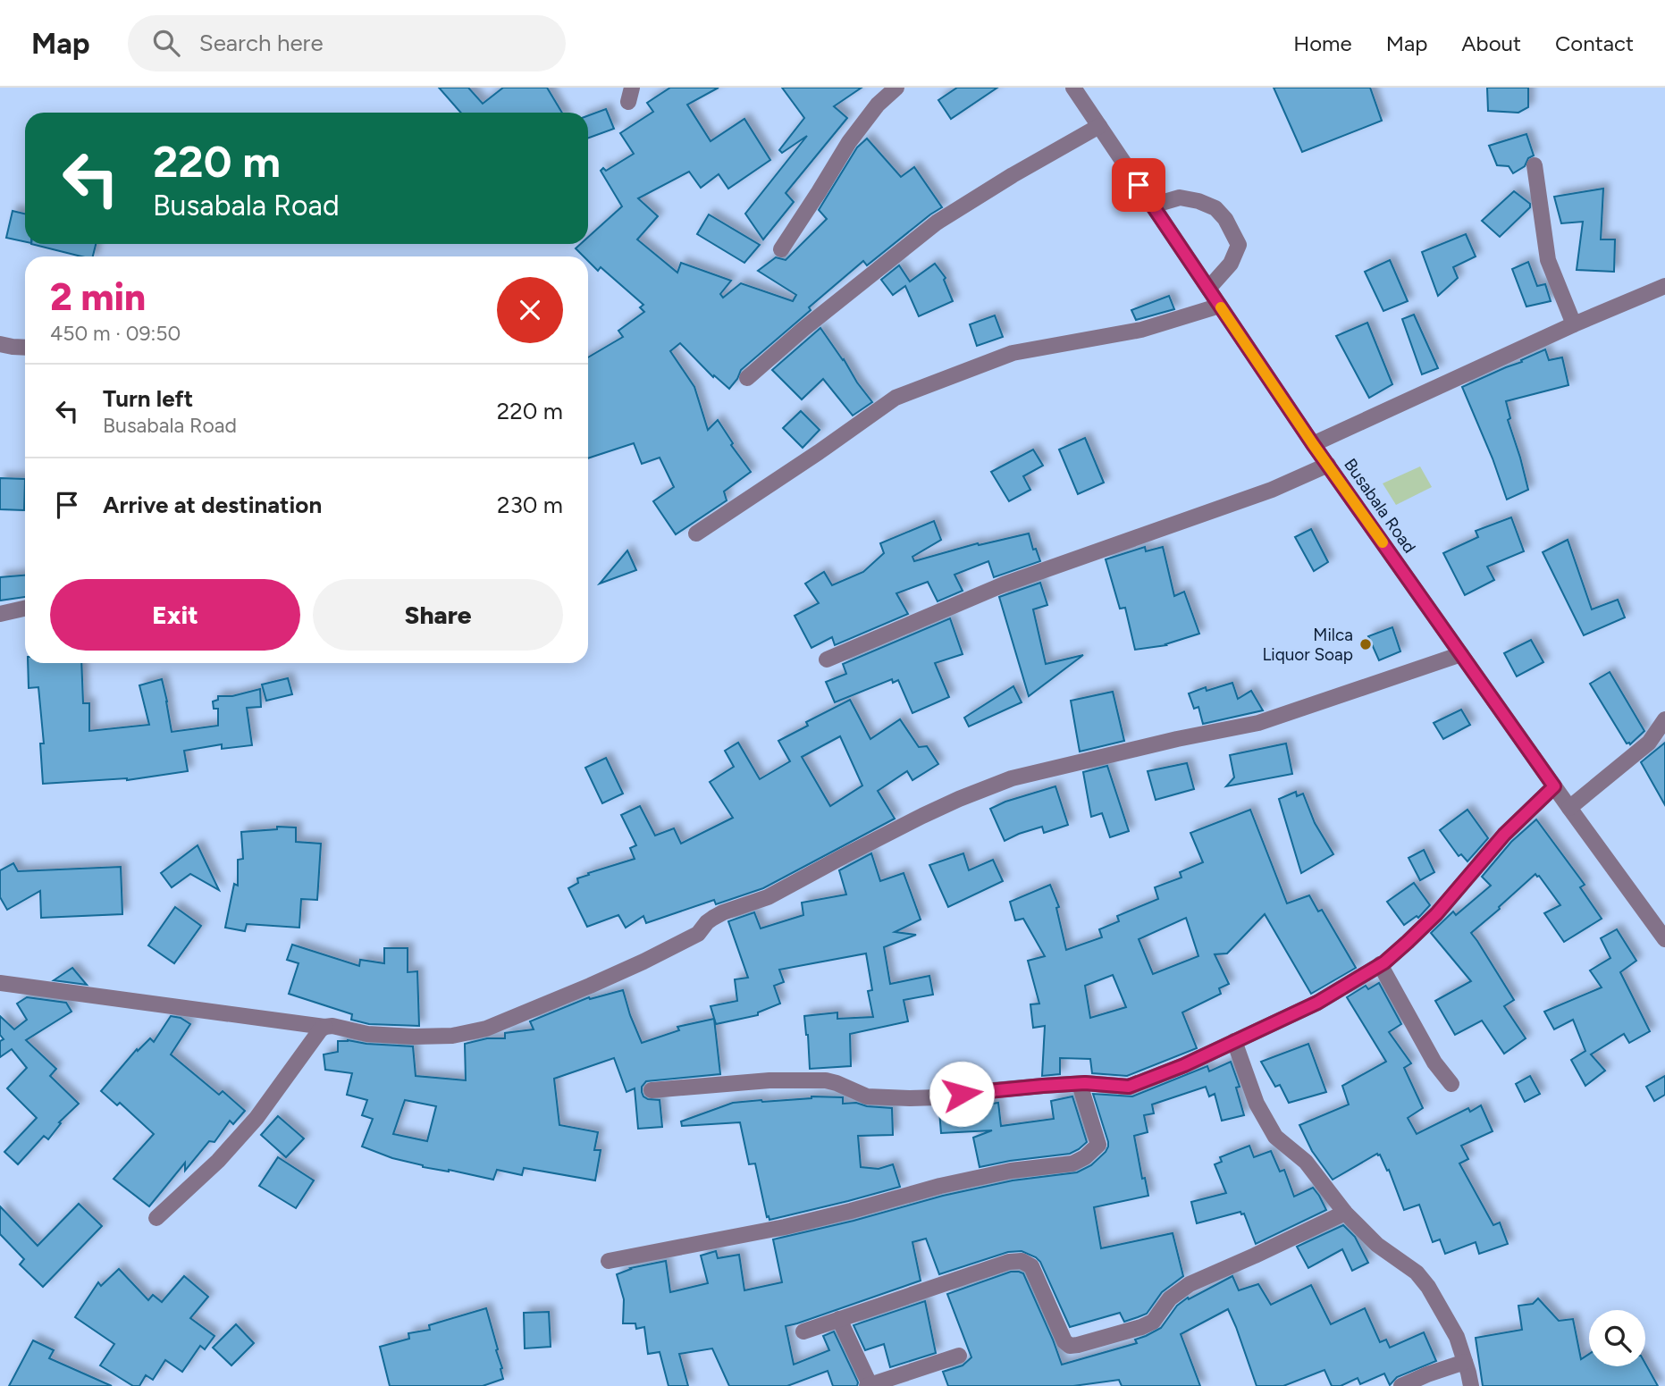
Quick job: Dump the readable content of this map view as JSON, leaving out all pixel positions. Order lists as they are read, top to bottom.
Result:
{
  "streets": {
    "street": ["Busabala Road"]
  },
  "places": ["Milca Liquor Soap"],
  "page": {
    "header": "Map",
    "search": "Search here",
    "nav": [
      "Home",
      "Map",
      "About",
      "Contact"
    ],
    "turn": ["220 m", "Busabala Road"],
    "heading": ["2 min", "450 m · 09:50"],
    "list": [
      {
        "name": "Turn left",
        "note": "Busabala Road",
        "value": "220 m"
      },
      {
        "name": "Arrive at destination",
        "value": "230 m"
      }
    ],
    "buttons": ["Exit", "Share"]
  }
}
